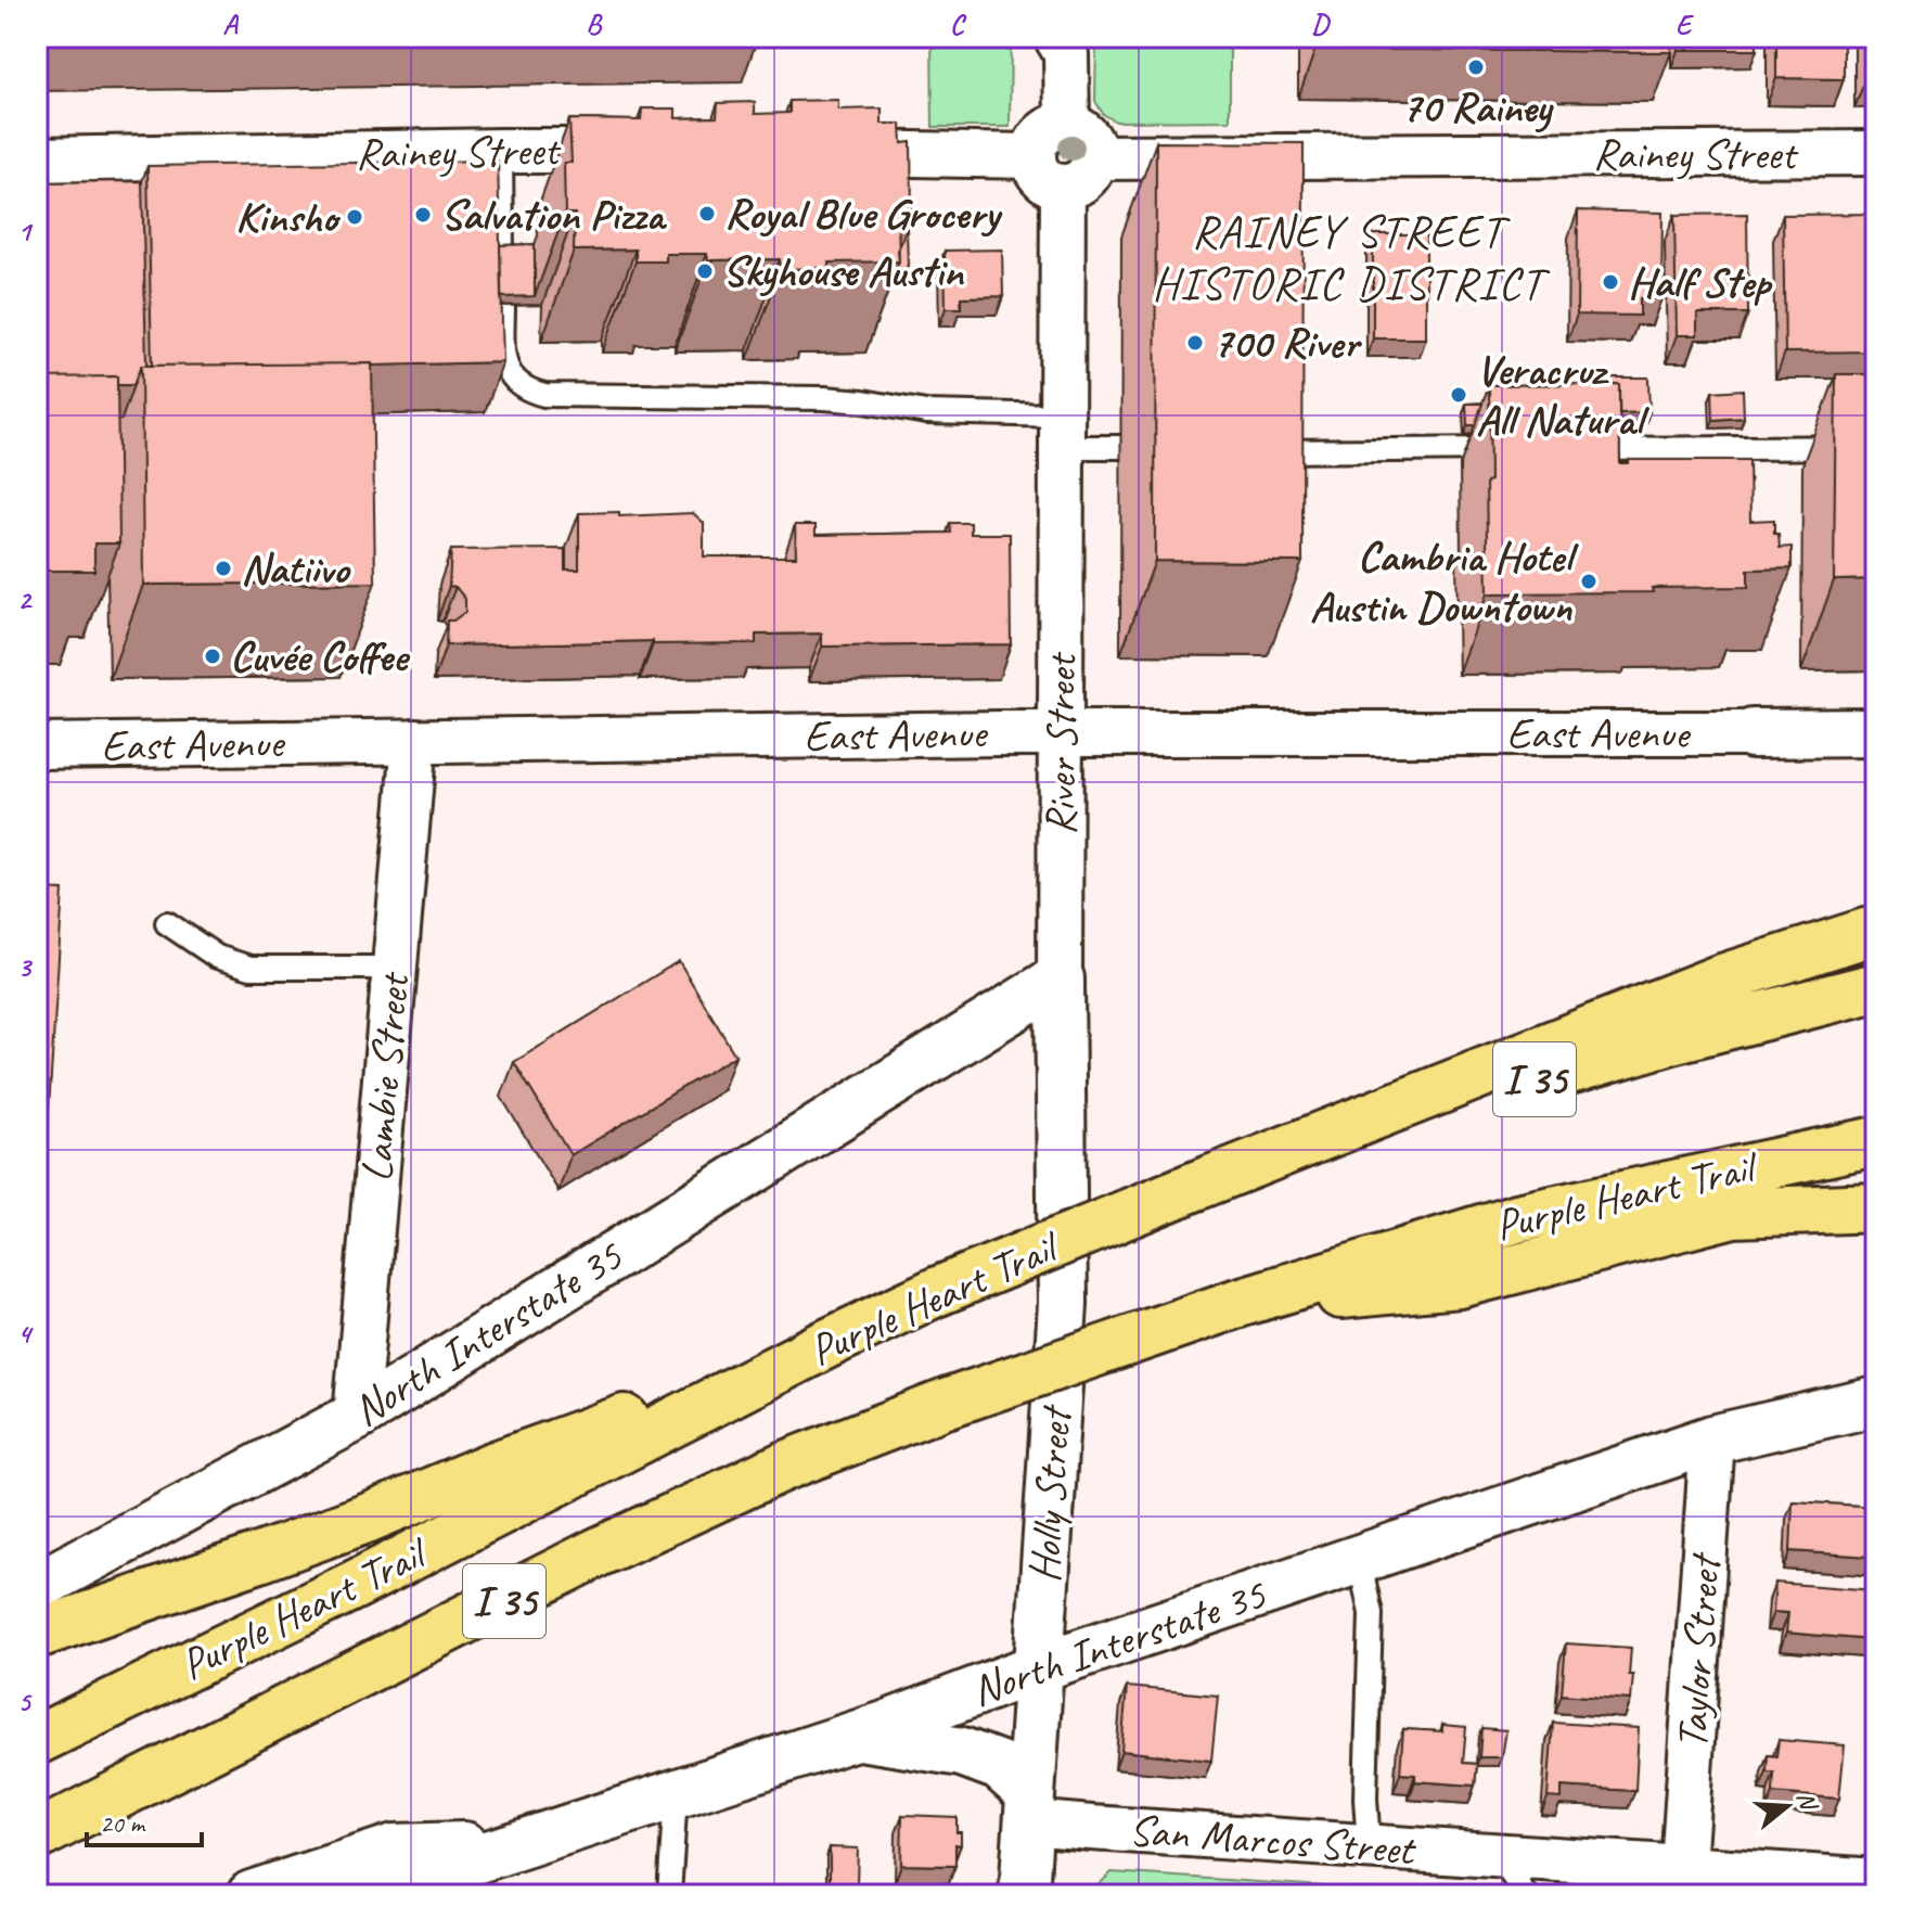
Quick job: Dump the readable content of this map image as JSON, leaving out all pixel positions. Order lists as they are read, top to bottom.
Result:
{
  "streets": {
    "highway": ["I 35", "Purple Heart Trail"],
    "main road": ["River Street", "North Interstate 35", "Holly Street"],
    "street": [
      "Rainey Street",
      "East Avenue",
      "Lambie Street",
      "Taylor Street",
      "San Marcos Street"
    ]
  },
  "crossings": [
    ["Rainey Street", "River Street"],
    ["East Avenue", "River Street"],
    ["East Avenue", "Lambie Street"],
    ["River Street", "North Interstate 35"],
    ["River Street", "Holly Street"],
    ["Lambie Street", "North Interstate 35"],
    ["North Interstate 35", "Holly Street"],
    ["North Interstate 35", "Taylor Street"],
    ["Holly Street", "San Marcos Street"],
    ["Taylor Street", "San Marcos Street"]
  ],
  "districts": ["RAINEY STREET HISTORIC DISTRICT"],
  "places": [
    "70 Rainey",
    "Royal Blue Grocery",
    "Salvation Pizza",
    "Kinsho",
    "Skyhouse Austin",
    "Half Step",
    "700 River",
    "Veracruz All Natural",
    "Natiivo",
    "Cambria Hotel Austin Downtown",
    "Cuvée Coffee"
  ],
  "scale_bar": "20 m",
  "north": "right",
  "grid": {
    "columns": [
      "A",
      "B",
      "C",
      "D",
      "E"
    ],
    "rows": [
      "1",
      "2",
      "3",
      "4",
      "5"
    ]
  }
}
